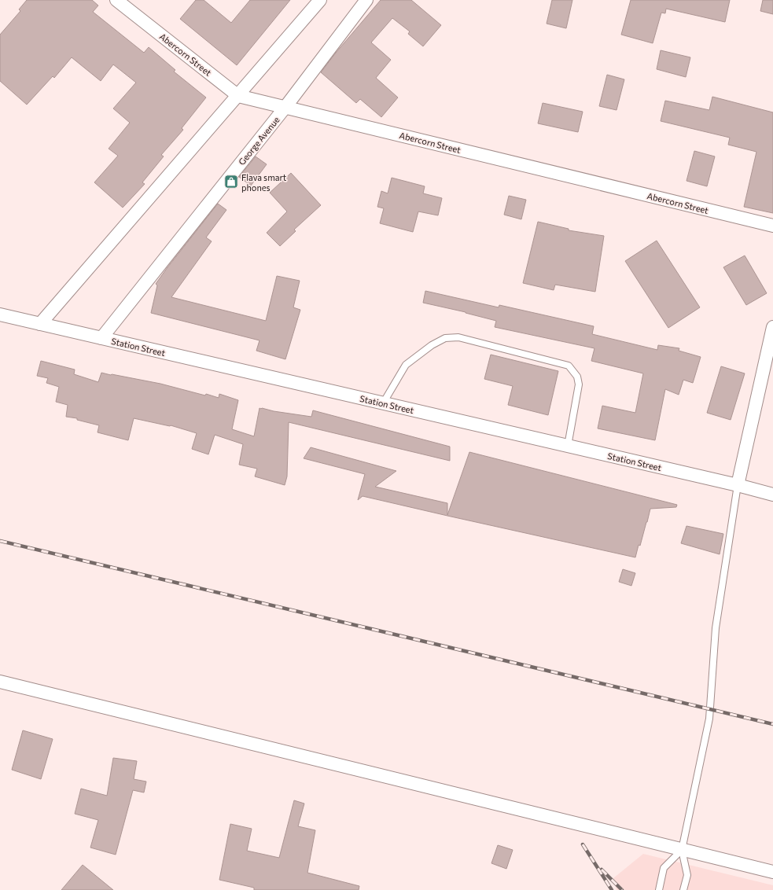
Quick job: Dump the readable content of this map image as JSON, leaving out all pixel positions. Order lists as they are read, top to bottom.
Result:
{
  "streets": {
    "street": ["Abercorn Street", "George Avenue", "Station Street"]
  },
  "crossings": [
    ["Abercorn Street", "George Avenue"],
    ["George Avenue", "Station Street"]
  ],
  "places": {
    "shop": ["Flava smart phones"]
  }
}
